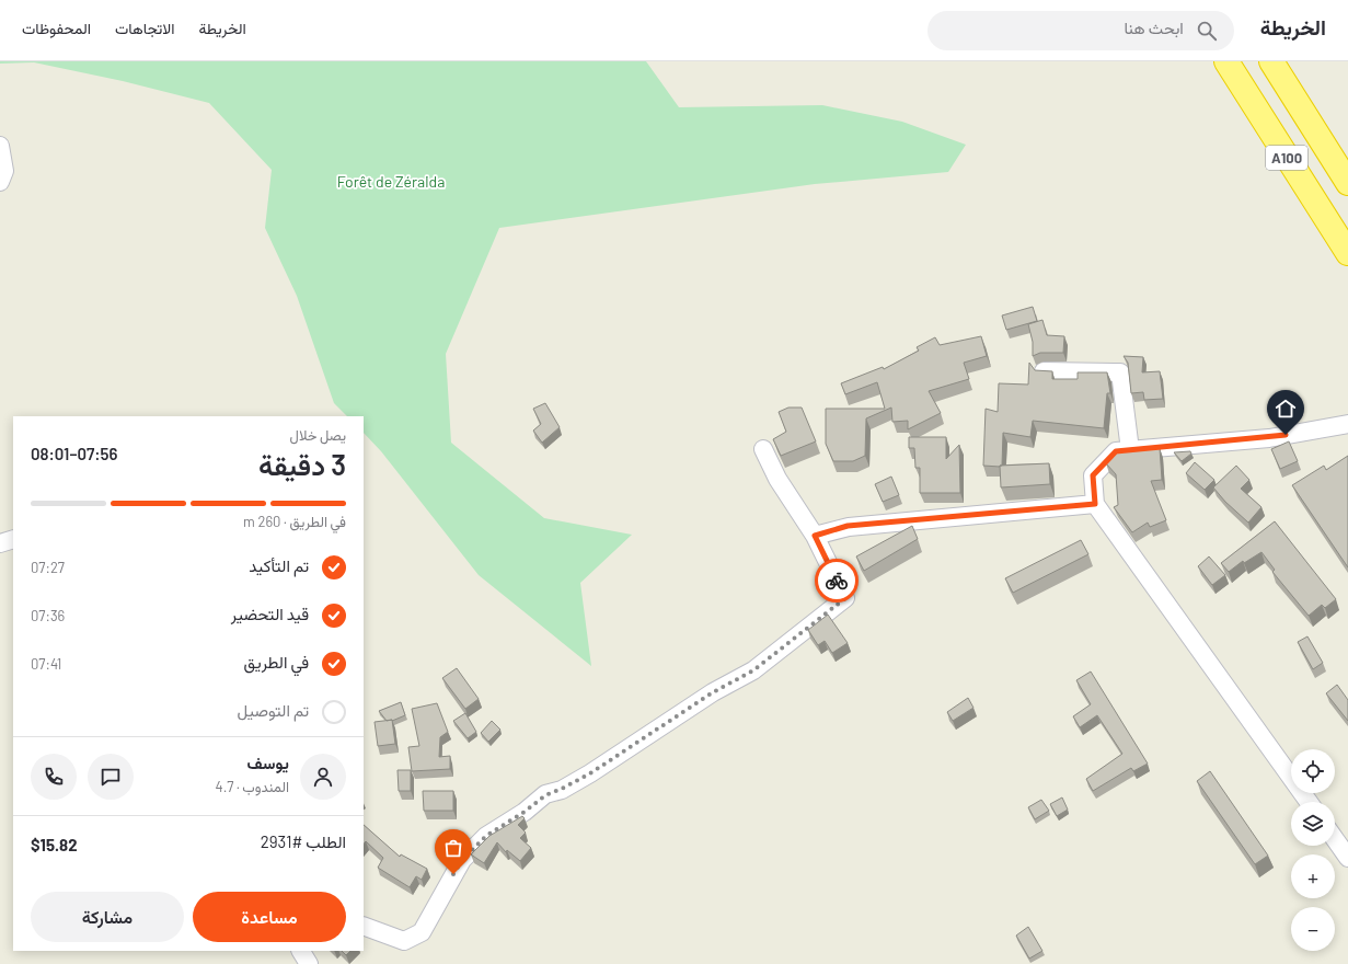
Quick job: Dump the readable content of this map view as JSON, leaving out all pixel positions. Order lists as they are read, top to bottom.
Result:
{
  "streets": {
    "highway": ["A100"]
  },
  "parks": ["Forêt de Zéralda"],
  "page": {
    "header": "الخريطة",
    "search": "ابحث هنا",
    "nav": ["الخريطة", "الاتجاهات", "المحفوظات"],
    "heading": ["3 دقيقة", "يصل خلال", "07:56–08:01"],
    "panel": [
      "يوسف",
      "المندوب · 4.7",
      "الطلب #2931",
      "$15.82"
    ],
    "bar": "في الطريق · 260 m",
    "list": [
      ["تم التأكيد", "07:27"],
      ["قيد التحضير", "07:36"],
      ["في الطريق", "07:41"],
      "تم التوصيل"
    ],
    "map_buttons": ["+", "−"],
    "buttons": ["مساعدة", "مشاركة"]
  }
}
